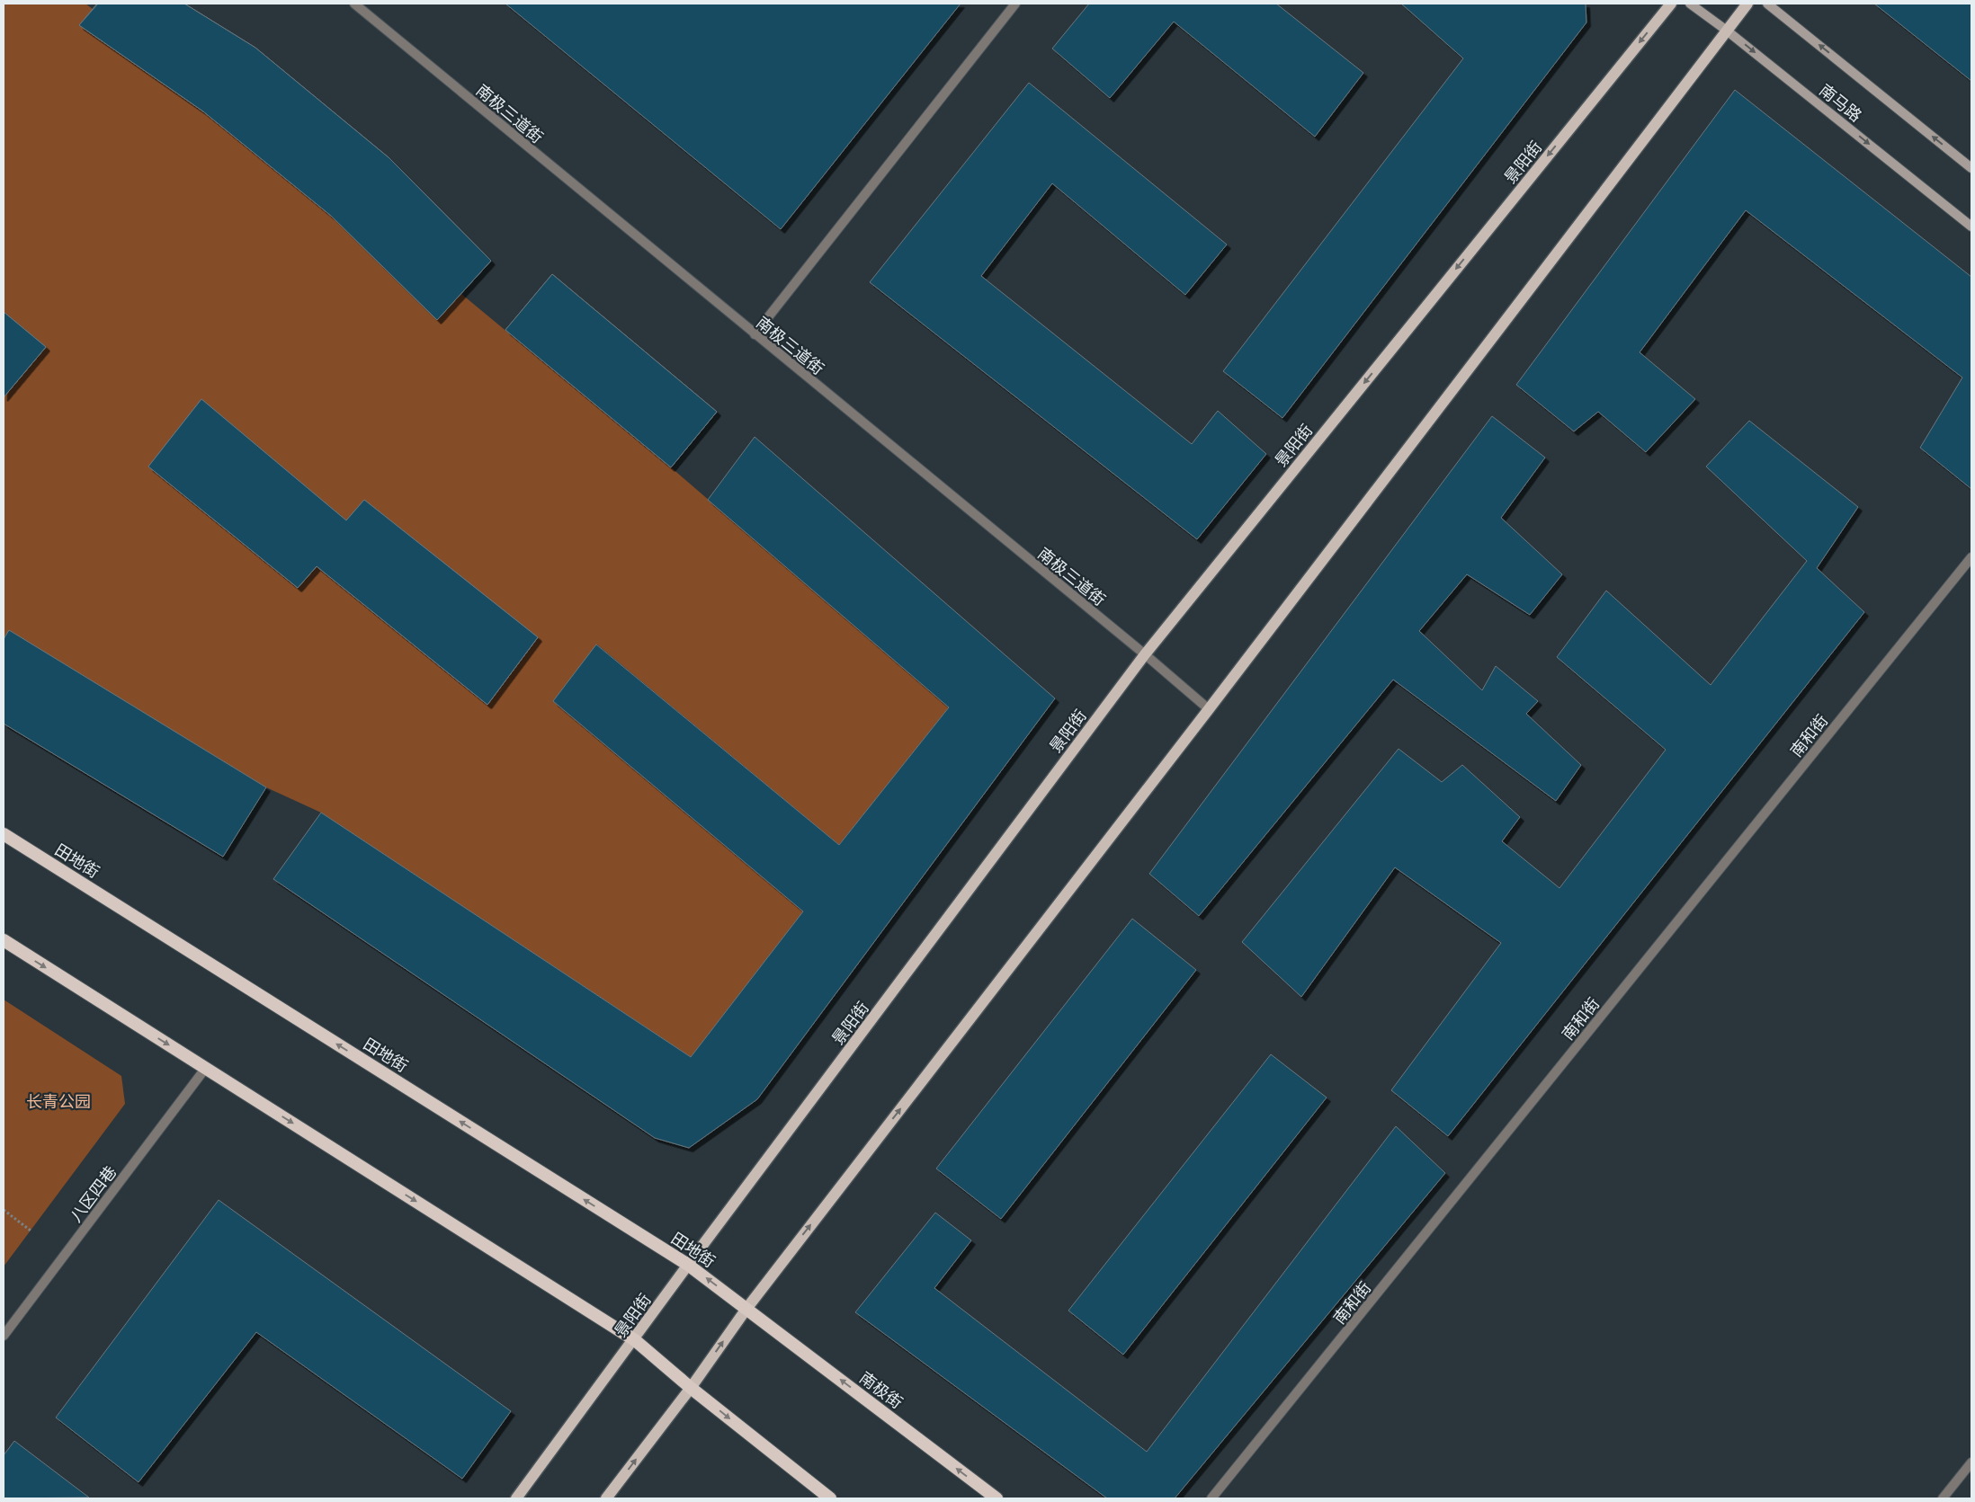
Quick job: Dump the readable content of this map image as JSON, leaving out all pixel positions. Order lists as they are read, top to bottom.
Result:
{
  "streets": {
    "highway": ["田地街", "南极街"],
    "main road": ["南马路", "景阳街"],
    "street": ["南极三道街", "南和街", "八区四巷"]
  },
  "crossings": [
    ["南极三道街", "景阳街"],
    ["景阳街", "田地街"],
    ["田地街", "南极街"]
  ],
  "parks": ["长青公园"]
}
